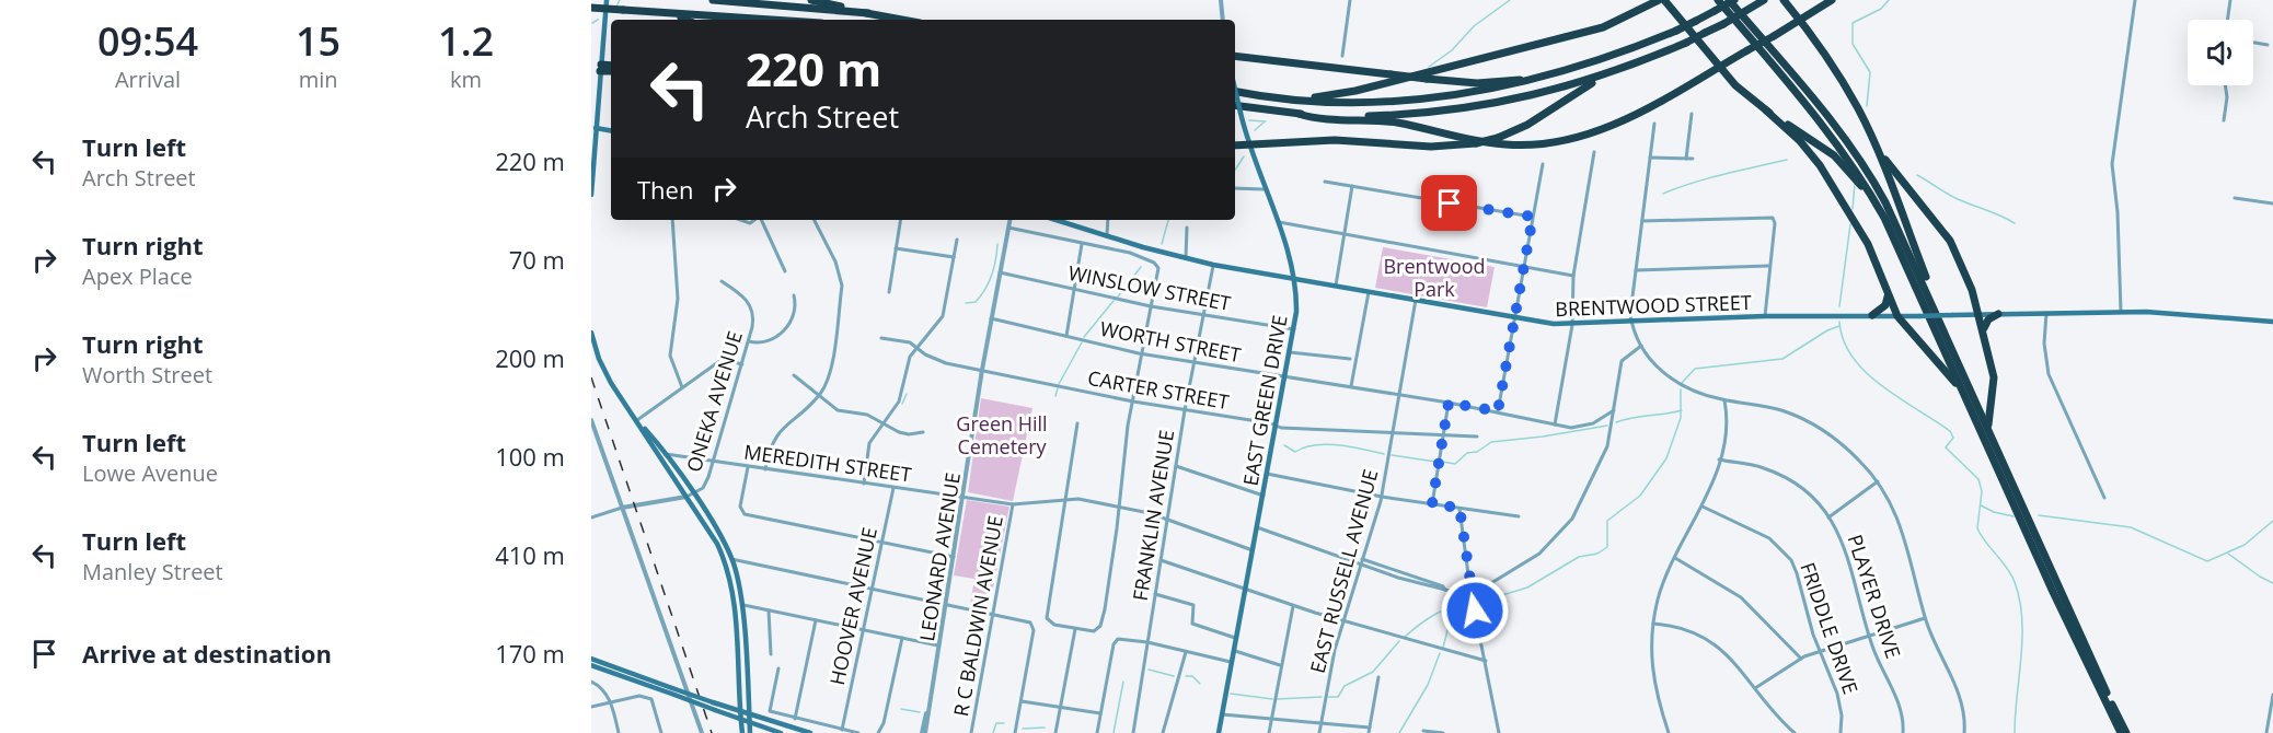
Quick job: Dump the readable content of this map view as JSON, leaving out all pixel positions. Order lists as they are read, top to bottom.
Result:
{
  "streets": {
    "main road": ["BRENTWOOD STREET", "EAST GREEN DRIVE"],
    "street": [
      "WINSLOW STREET",
      "WORTH STREET",
      "CARTER STREET",
      "ONEKA AVENUE",
      "MEREDITH STREET",
      "FRANKLIN AVENUE",
      "LEONARD AVENUE",
      "EAST RUSSELL AVENUE",
      "PLAYER DRIVE",
      "HOOVER AVENUE",
      "R C BALDWIN AVENUE",
      "FRIDDLE DRIVE"
    ]
  },
  "crossings": [
    ["WINSLOW STREET", "EAST GREEN DRIVE"],
    ["WINSLOW STREET", "FRANKLIN AVENUE"],
    ["WINSLOW STREET", "LEONARD AVENUE"],
    ["BRENTWOOD STREET", "EAST GREEN DRIVE"],
    ["BRENTWOOD STREET", "FRANKLIN AVENUE"],
    ["BRENTWOOD STREET", "EAST RUSSELL AVENUE"],
    ["WORTH STREET", "EAST GREEN DRIVE"],
    ["WORTH STREET", "FRANKLIN AVENUE"],
    ["WORTH STREET", "LEONARD AVENUE"],
    ["WORTH STREET", "EAST RUSSELL AVENUE"],
    ["CARTER STREET", "EAST GREEN DRIVE"],
    ["CARTER STREET", "FRANKLIN AVENUE"],
    ["CARTER STREET", "LEONARD AVENUE"],
    ["CARTER STREET", "EAST RUSSELL AVENUE"],
    ["EAST GREEN DRIVE", "MEREDITH STREET"],
    ["ONEKA AVENUE", "MEREDITH STREET"],
    ["MEREDITH STREET", "FRANKLIN AVENUE"],
    ["MEREDITH STREET", "LEONARD AVENUE"],
    ["MEREDITH STREET", "HOOVER AVENUE"],
    ["MEREDITH STREET", "R C BALDWIN AVENUE"]
  ],
  "parks": ["Brentwood Park", "Green Hill Cemetery"],
  "page": {
    "eta": [
      "09:54",
      "Arrival",
      "15",
      "min",
      "1.2",
      "km"
    ],
    "turn": ["220 m", "Arch Street"],
    "list": [
      {
        "name": "Turn left",
        "note": "Arch Street",
        "value": "220 m"
      },
      {
        "name": "Turn right",
        "note": "Apex Place",
        "value": "70 m"
      },
      {
        "name": "Turn right",
        "note": "Worth Street",
        "value": "200 m"
      },
      {
        "name": "Turn left",
        "note": "Lowe Avenue",
        "value": "100 m"
      },
      {
        "name": "Turn left",
        "note": "Manley Street",
        "value": "410 m"
      },
      {
        "name": "Arrive at destination",
        "value": "170 m"
      }
    ],
    "then": "Then"
  }
}
